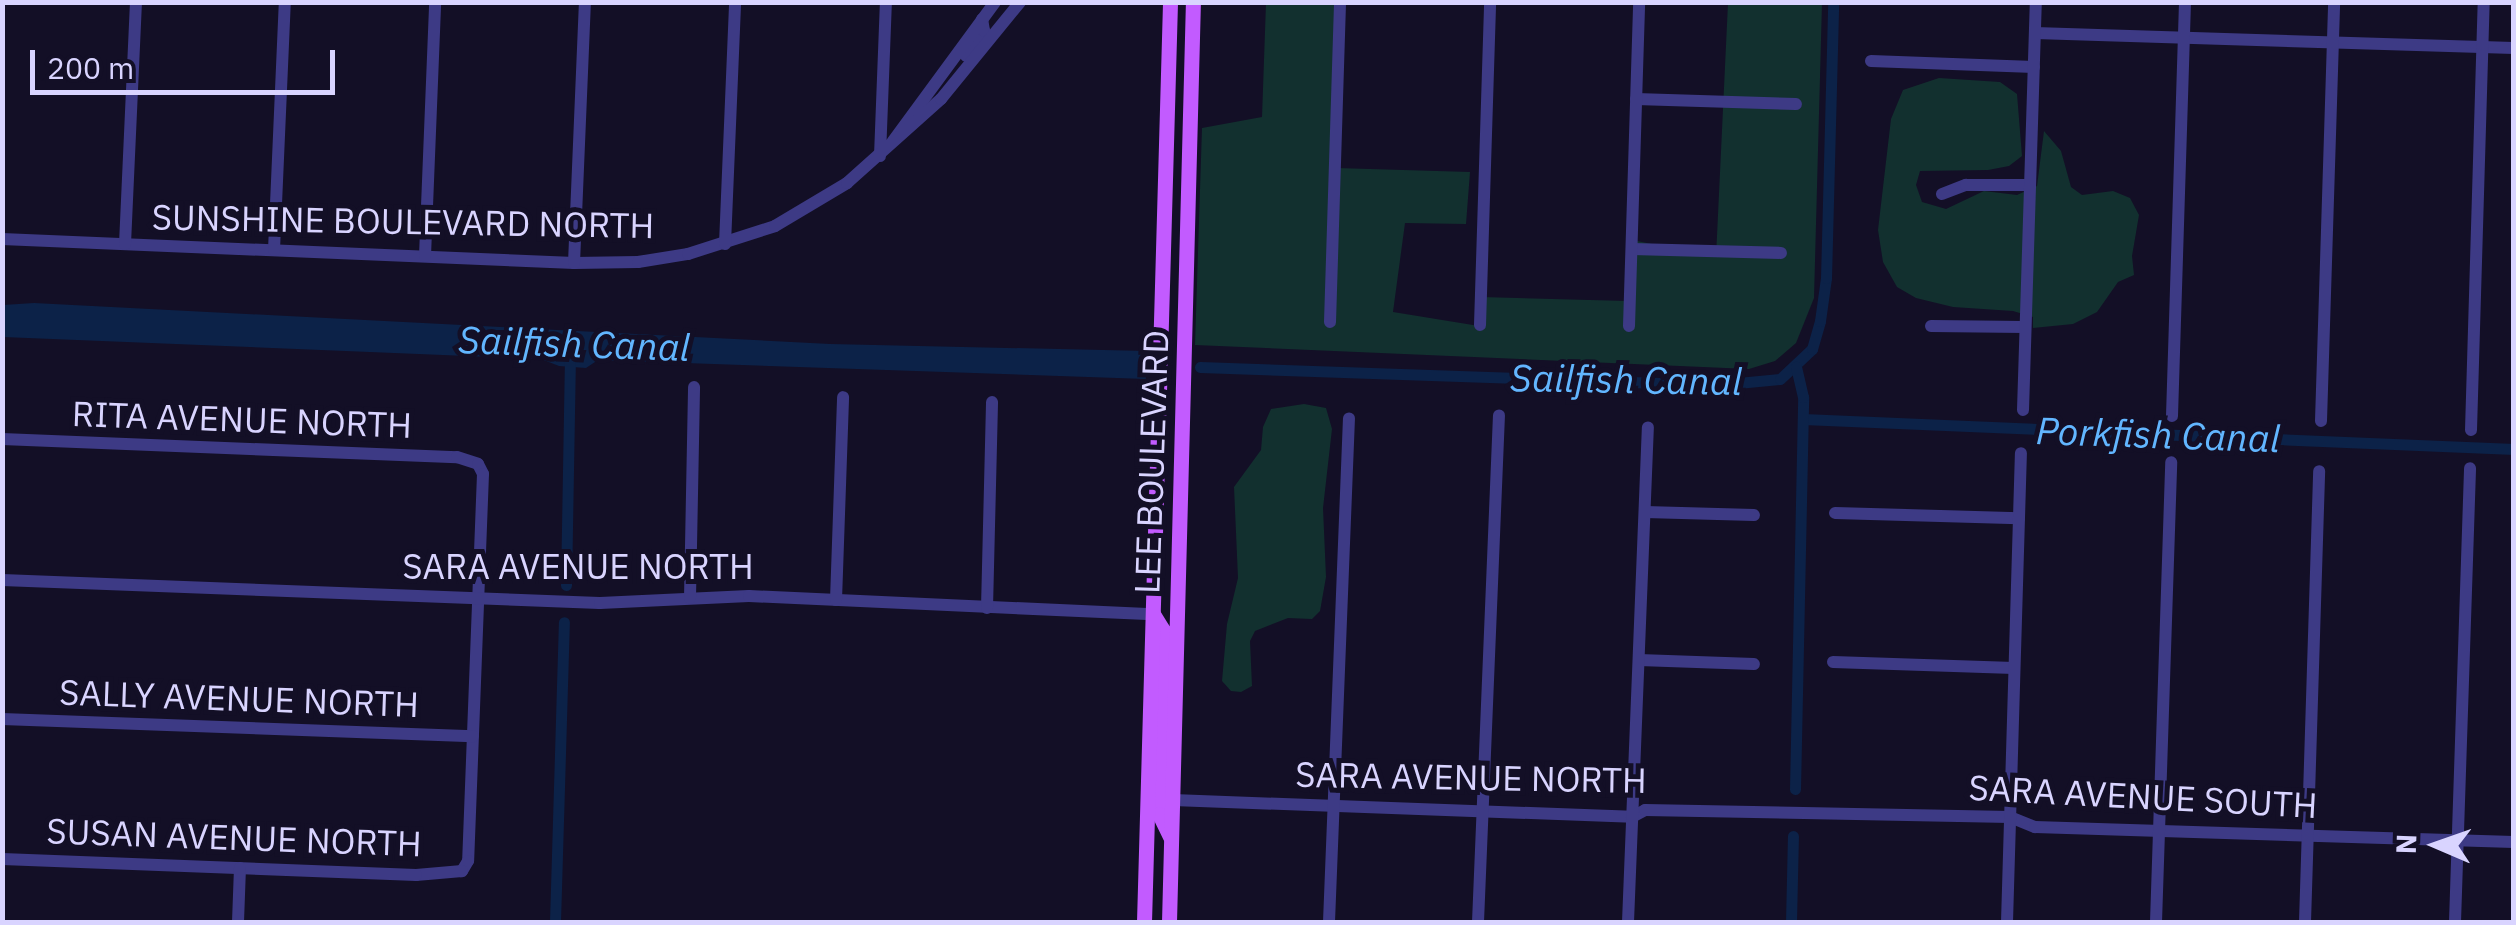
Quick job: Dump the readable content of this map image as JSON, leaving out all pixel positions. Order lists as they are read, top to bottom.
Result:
{
  "streets": {
    "main road": ["LEE BOULEVARD"],
    "street": [
      "SUNSHINE BOULEVARD NORTH",
      "RITA AVENUE NORTH",
      "SARA AVENUE NORTH",
      "SALLY AVENUE NORTH",
      "SARA AVENUE SOUTH",
      "SUSAN AVENUE NORTH"
    ]
  },
  "crossings": [
    ["RITA AVENUE NORTH", "SARA AVENUE NORTH"],
    ["LEE BOULEVARD", "SARA AVENUE NORTH"],
    ["SARA AVENUE NORTH", "SARA AVENUE SOUTH"],
    ["SALLY AVENUE NORTH", "SUSAN AVENUE NORTH"]
  ],
  "water": ["Sailfish Canal", "Porkfish Canal"],
  "scale_bar": "200 m",
  "north": "left"
}
